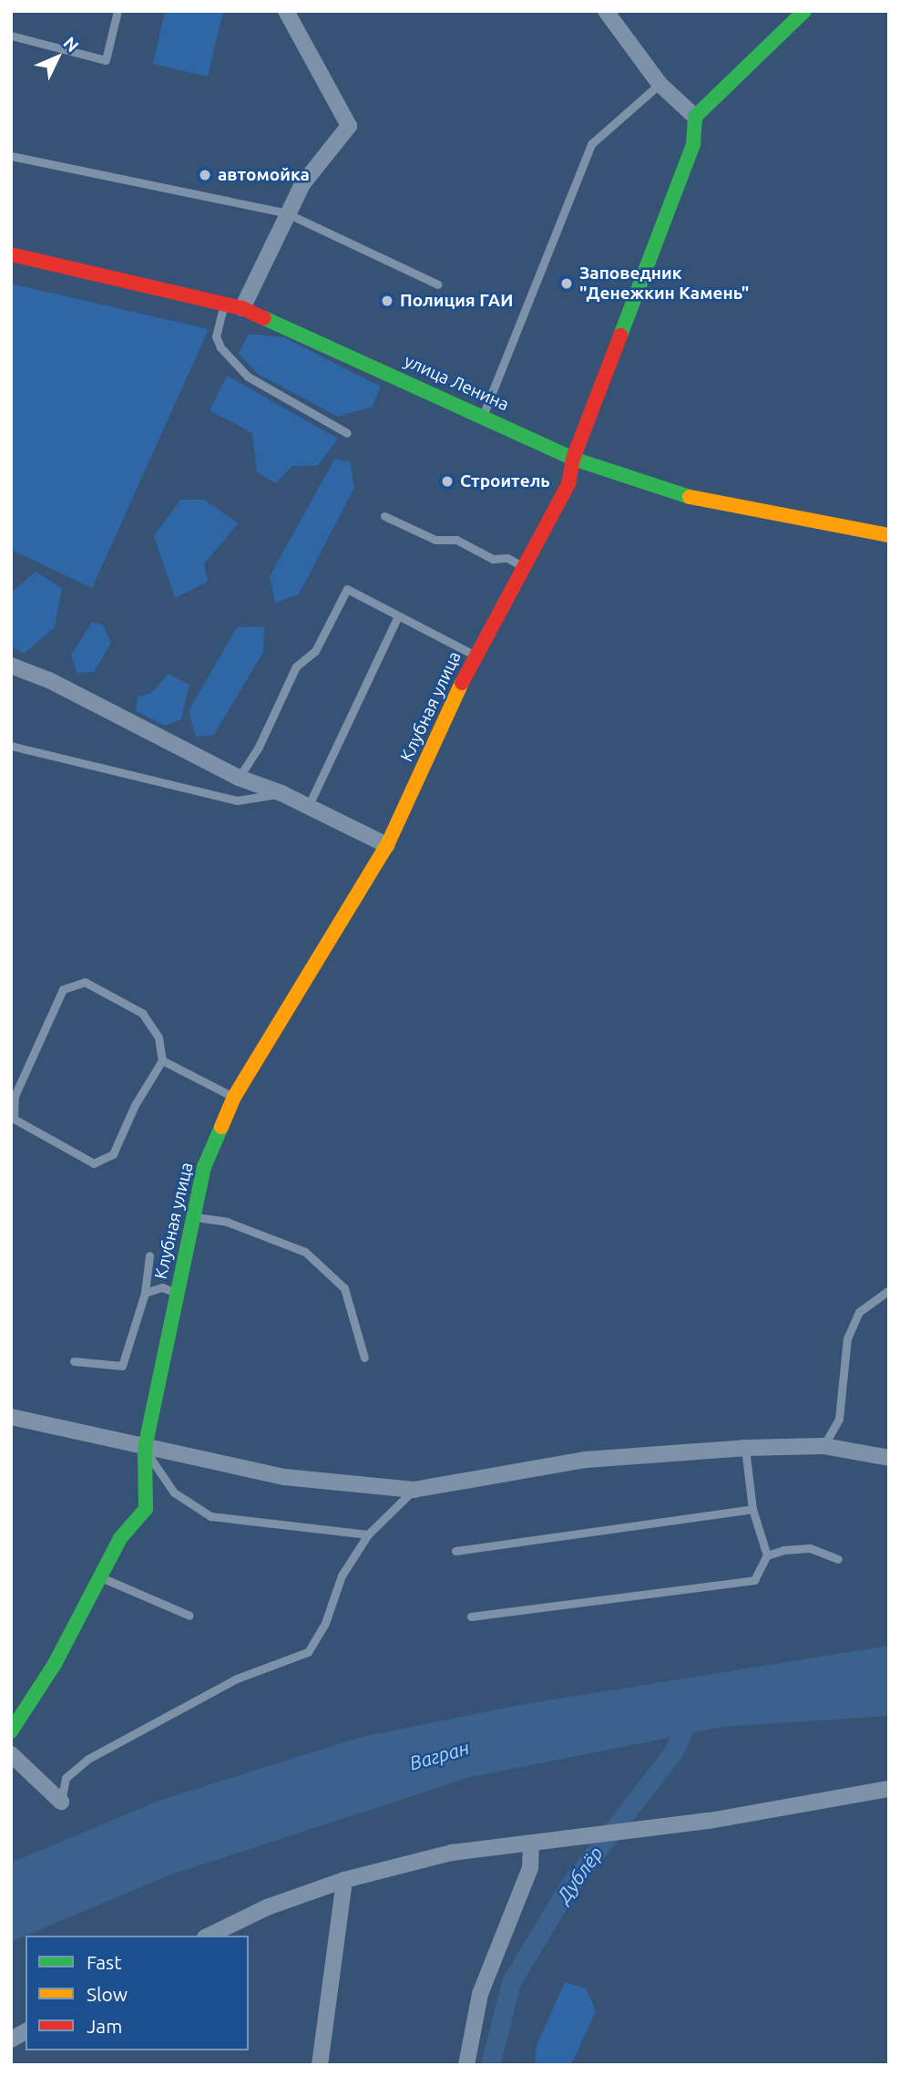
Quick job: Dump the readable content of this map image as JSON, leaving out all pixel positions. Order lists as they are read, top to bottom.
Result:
{
  "streets": {
    "street": ["улица Ленина", "Клубная улица"]
  },
  "crossings": [
    ["улица Ленина", "Клубная улица"]
  ],
  "water": ["Вагран", "Дублёр"],
  "places": [
    "автомойка",
    "Заповедник \"Денежкин Камень\"",
    "Полиция ГАИ",
    "Строитель"
  ],
  "legend": ["Fast", "Slow", "Jam"],
  "north": "top right"
}
